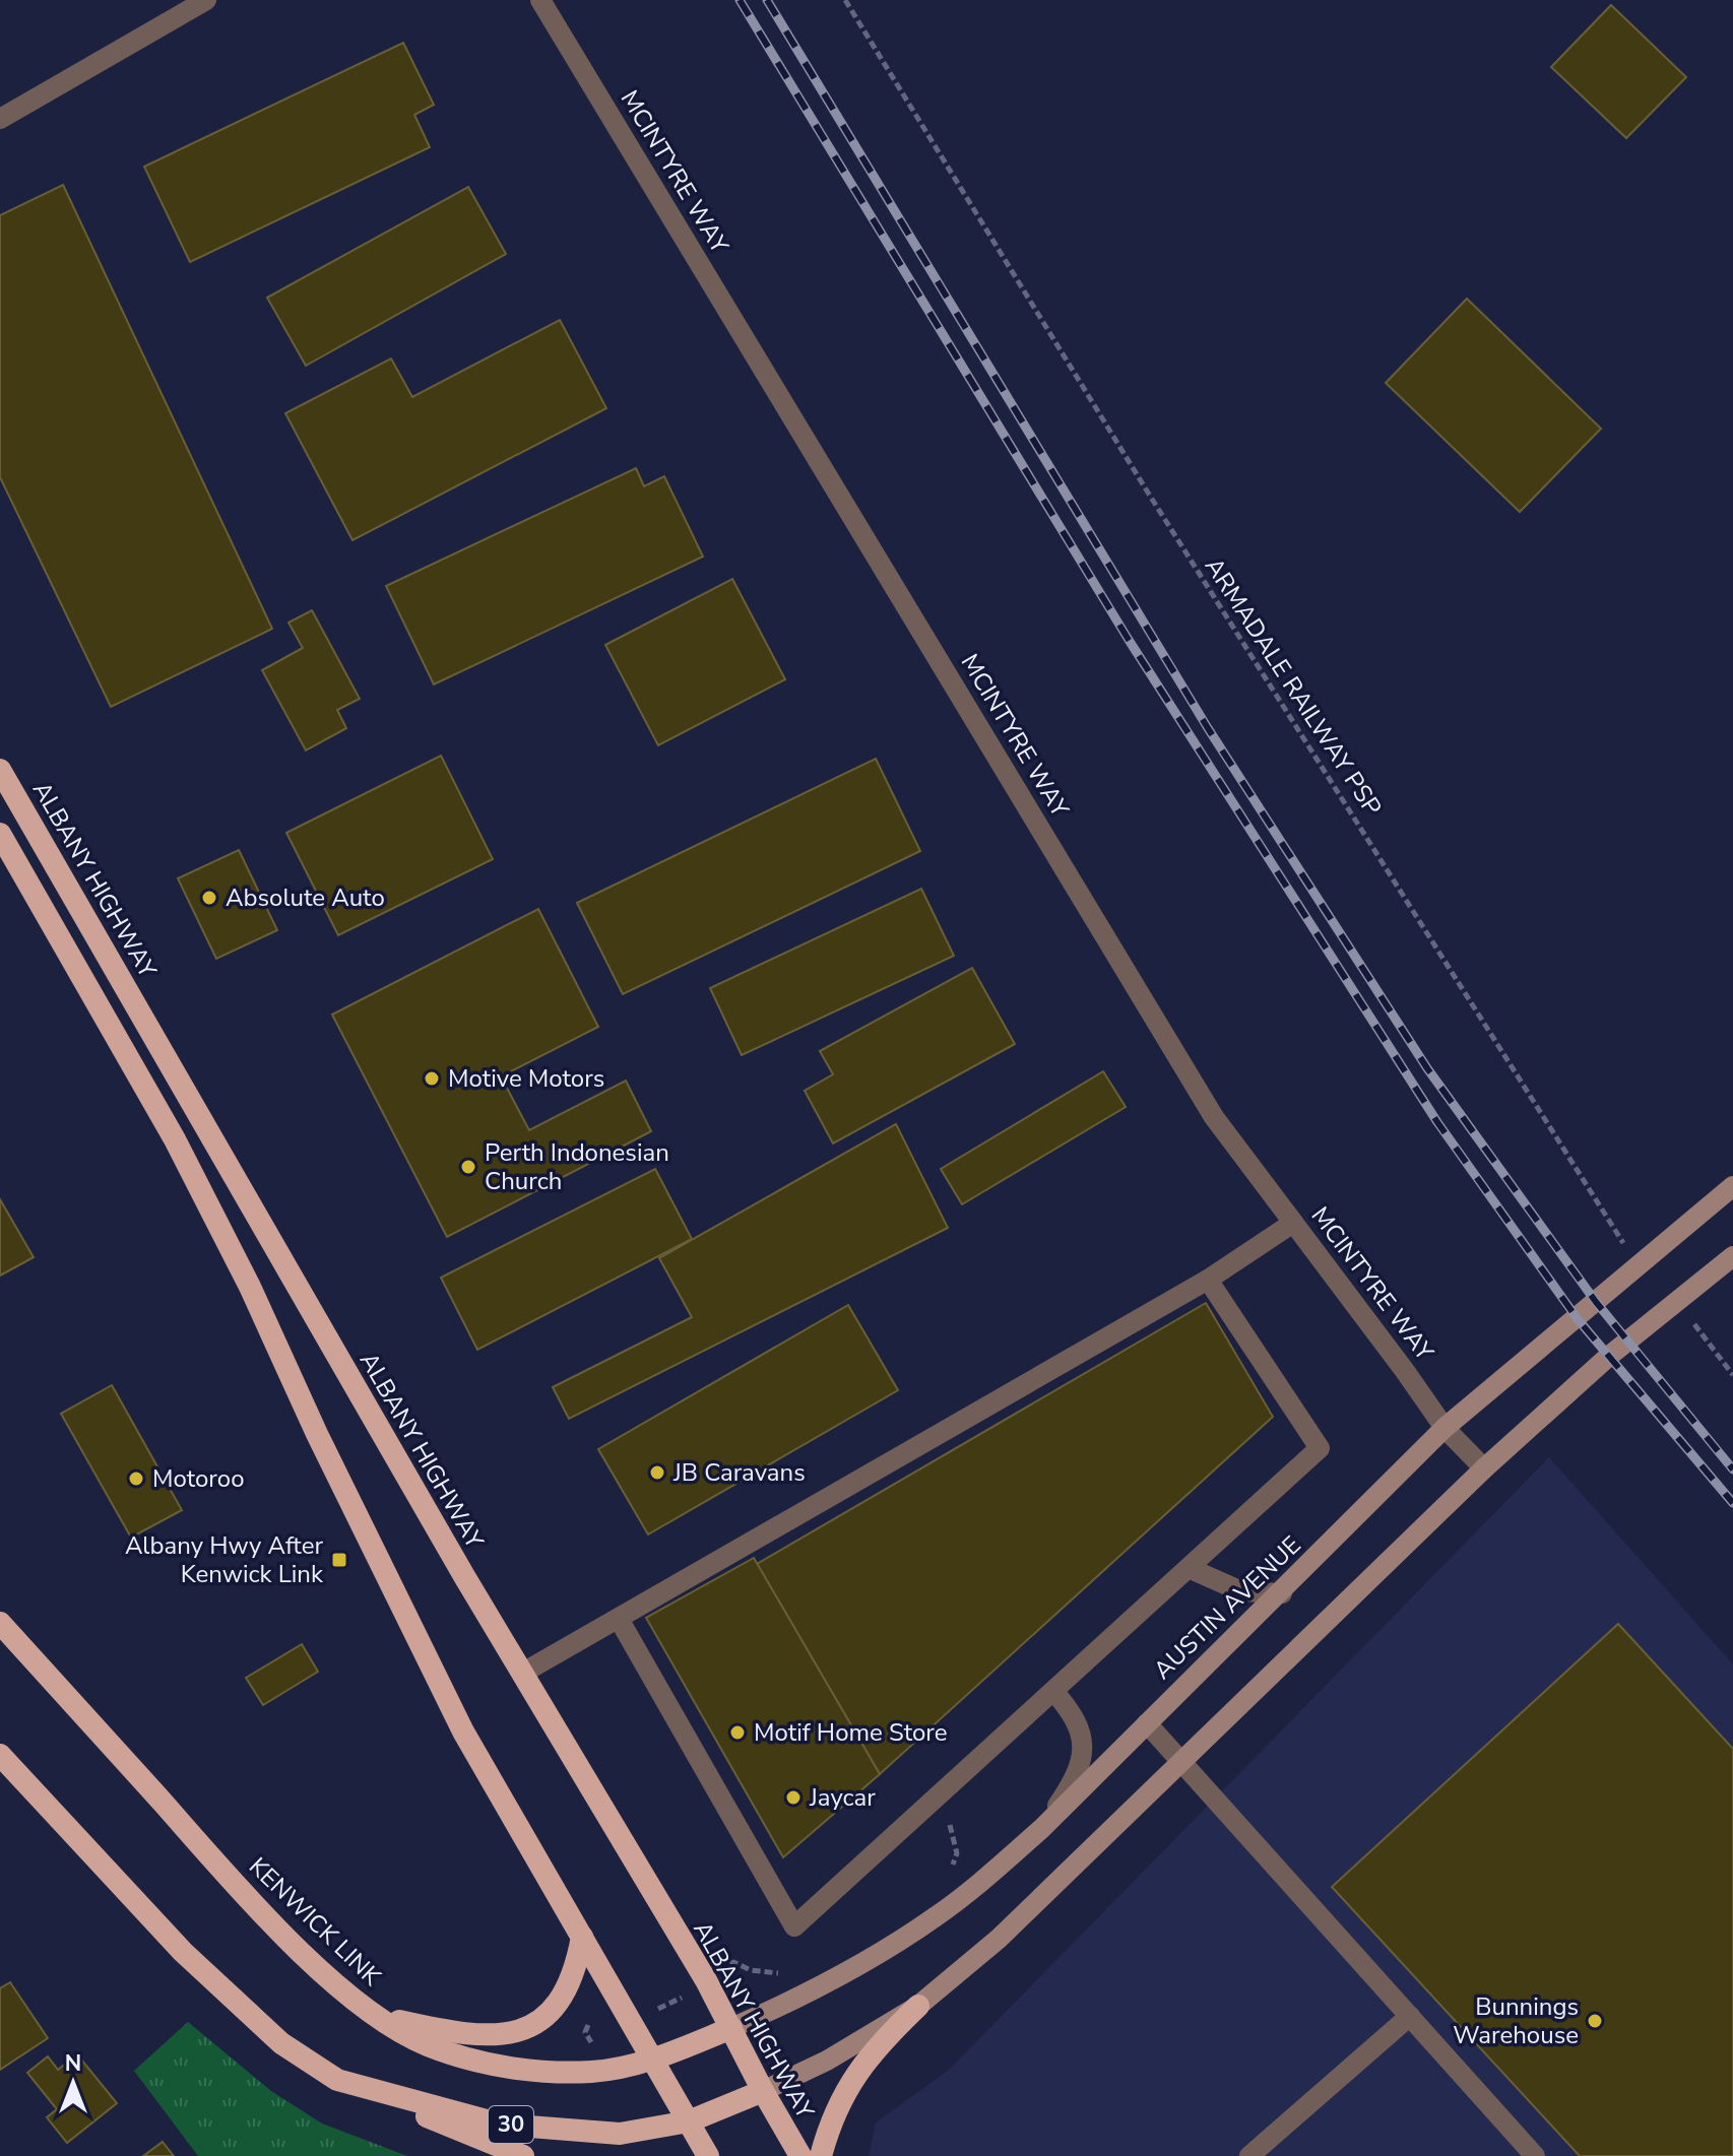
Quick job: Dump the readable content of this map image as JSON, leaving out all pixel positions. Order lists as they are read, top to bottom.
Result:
{
  "streets": {
    "highway": ["ALBANY HIGHWAY", "KENWICK LINK", "30"],
    "main road": ["AUSTIN AVENUE"],
    "street": ["MCINTYRE WAY"],
    "path": ["ARMADALE RAILWAY PSP"]
  },
  "crossings": [
    ["MCINTYRE WAY", "AUSTIN AVENUE"],
    ["ARMADALE RAILWAY PSP", "AUSTIN AVENUE"],
    ["ALBANY HIGHWAY", "AUSTIN AVENUE"],
    ["ALBANY HIGHWAY", "KENWICK LINK"],
    ["AUSTIN AVENUE", "KENWICK LINK"]
  ],
  "places": {
    "other": [
      "Absolute Auto",
      "Motive Motors",
      "Perth Indonesian Church",
      "JB Caravans",
      "Motoroo",
      "Motif Home Store",
      "Jaycar",
      "Bunnings Warehouse"
    ],
    "transit": ["Albany Hwy After Kenwick Link"]
  },
  "north": "top"
}
